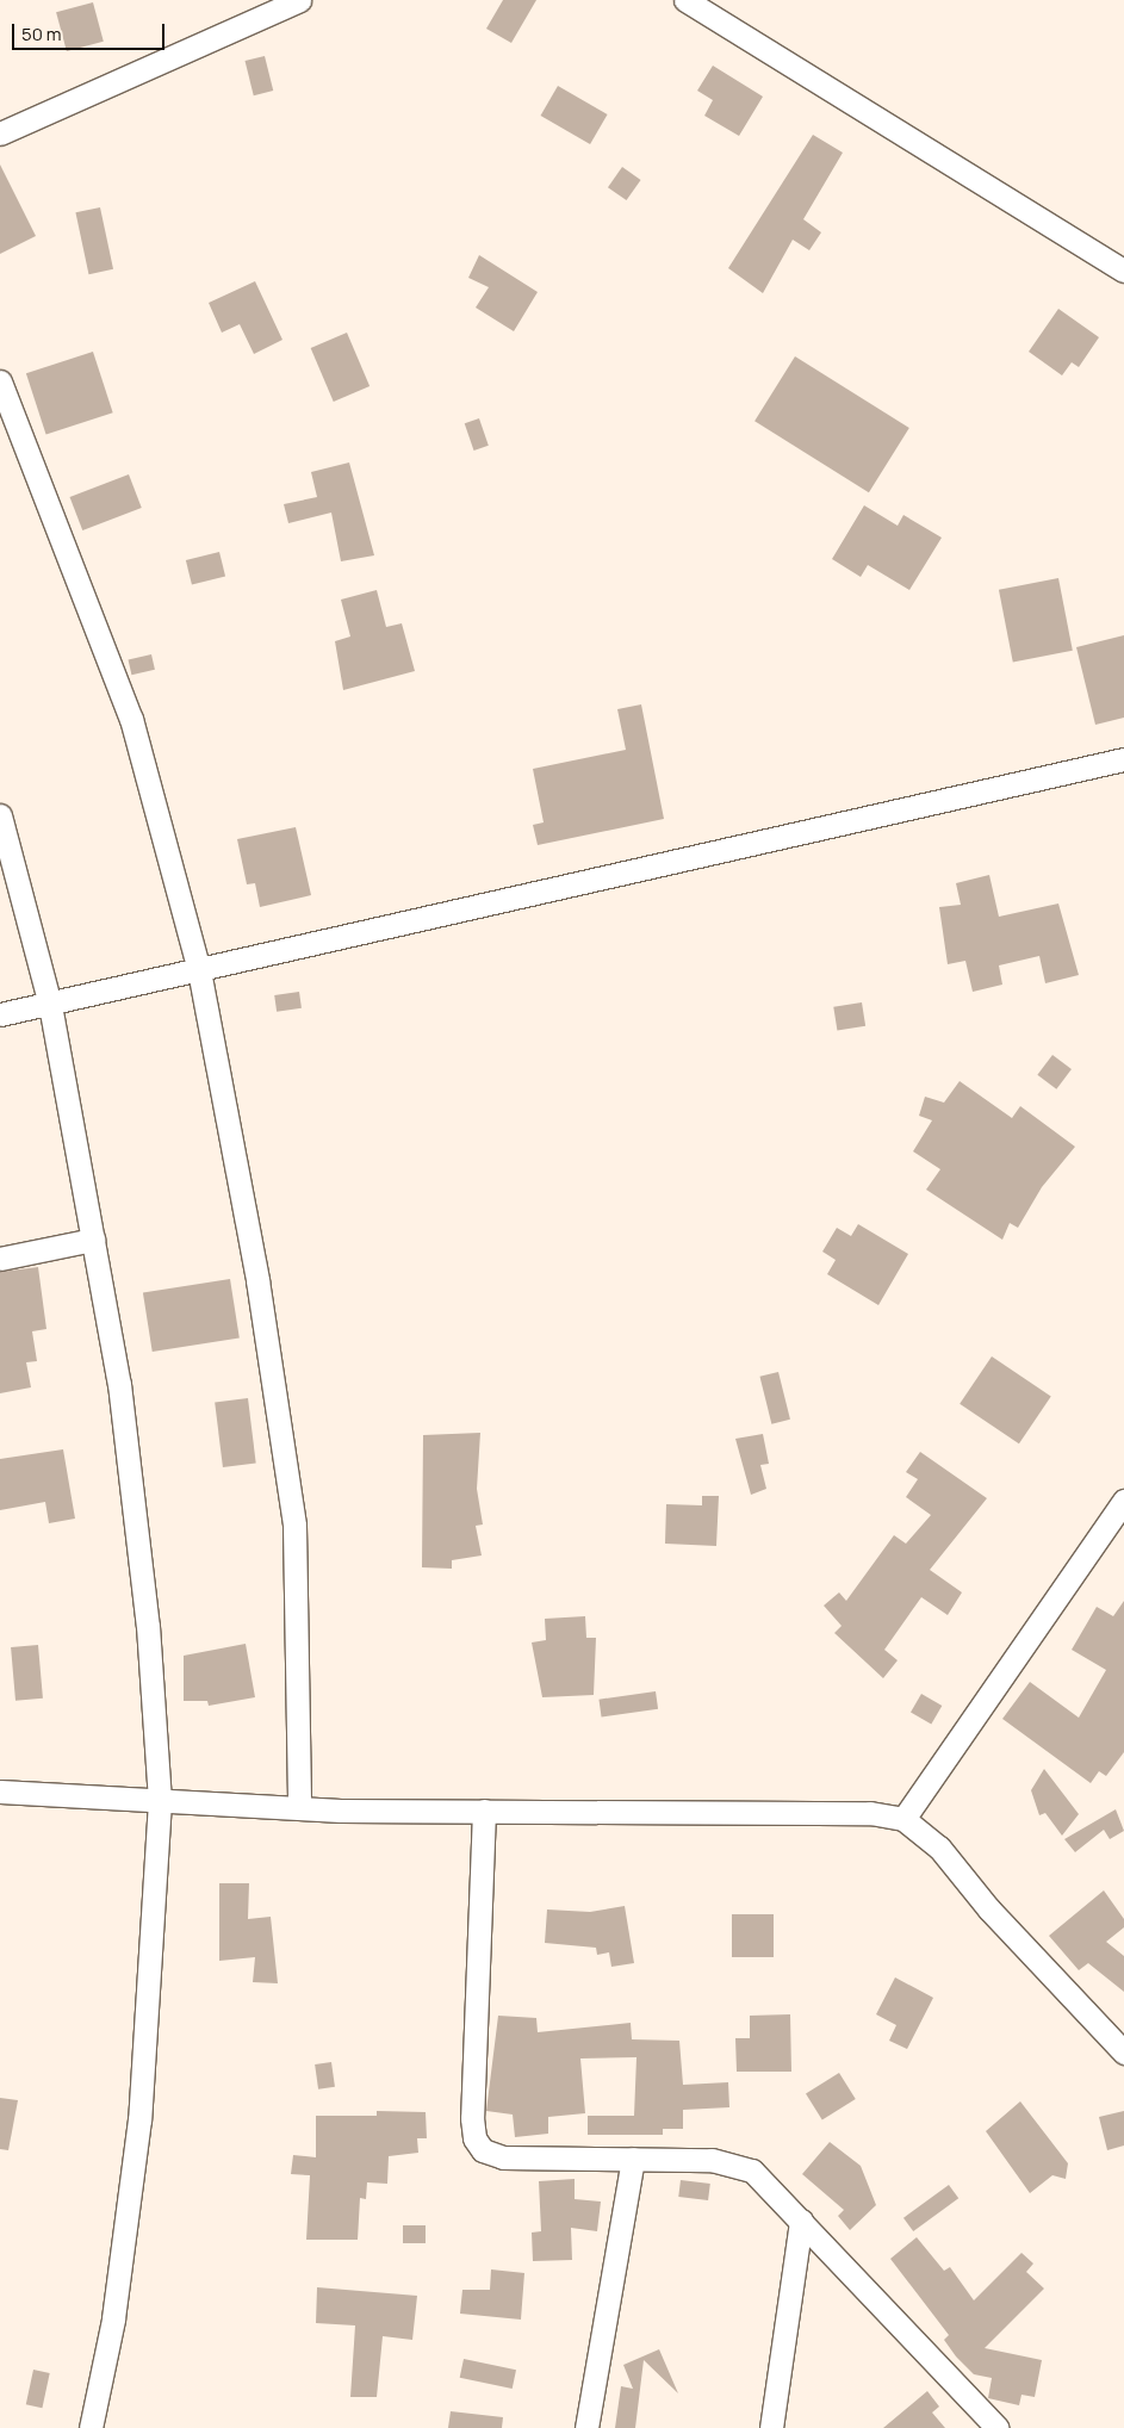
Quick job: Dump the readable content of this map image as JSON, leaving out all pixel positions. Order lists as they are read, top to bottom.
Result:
{
  "scale_bar": "50 m"
}
